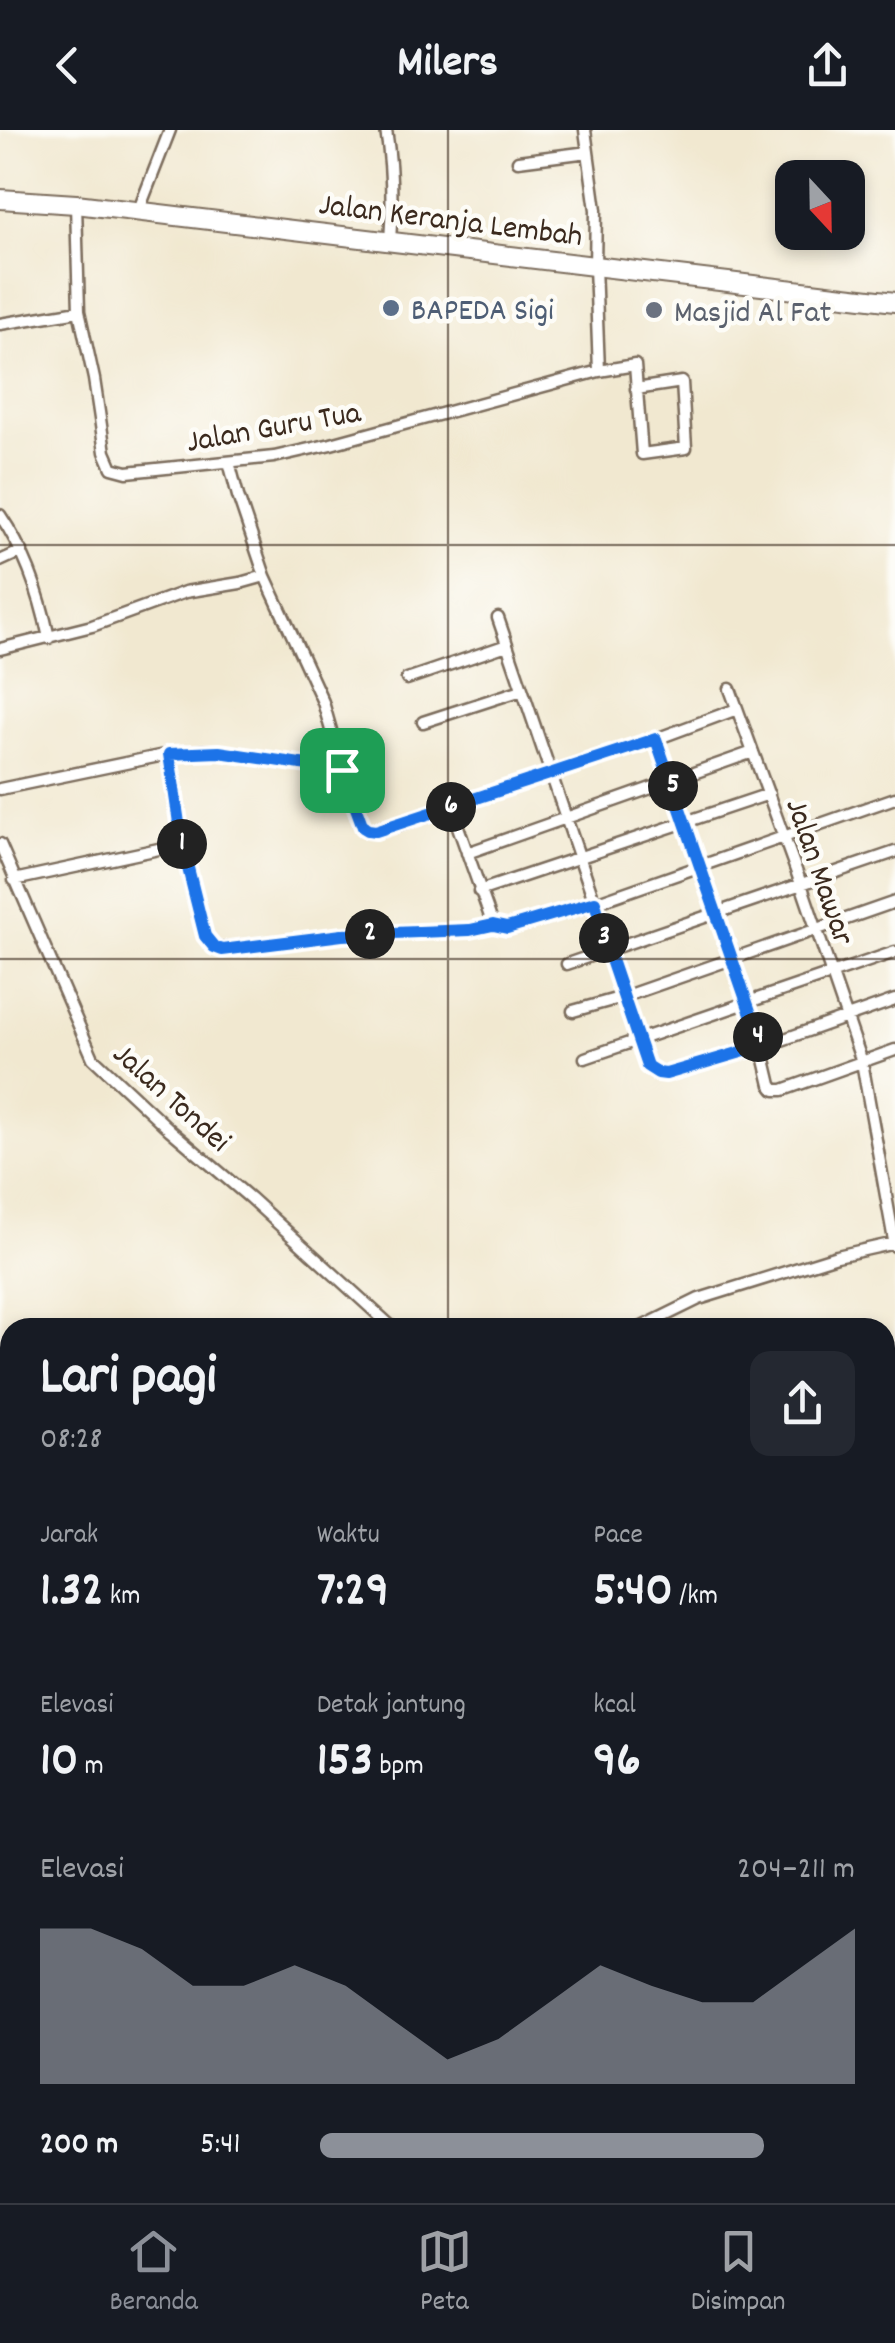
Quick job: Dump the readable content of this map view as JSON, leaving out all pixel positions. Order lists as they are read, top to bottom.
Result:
{
  "streets": {
    "main road": ["Jalan Keranja Lembah"],
    "street": ["Jalan Guru Tua", "Jalan Mawar", "Jalan Tondei"]
  },
  "crossings": [
    ["Jalan Keranja Lembah", "Jalan Guru Tua"]
  ],
  "places": ["BAPEDA Sigi", "Masjid Al Fat"],
  "north": "bottom",
  "page": {
    "header": "Milers",
    "pins": [
      "5",
      "6",
      "1",
      "2",
      "3",
      "4"
    ],
    "heading": ["Lari pagi", "08:28"],
    "stats": [
      ["Jarak", "1.32 km"],
      ["Waktu", "7:29"],
      ["Pace", "5:40 /km"],
      ["Elevasi", "10 m"],
      ["Detak jantung", "153 bpm"],
      ["kcal", "96"]
    ],
    "chart": ["Elevasi", "204–211 m"],
    "list": [
      {
        "name": "200 m",
        "note": "5:41"
      }
    ],
    "tabs": ["Beranda", "Peta", "Disimpan"]
  }
}
